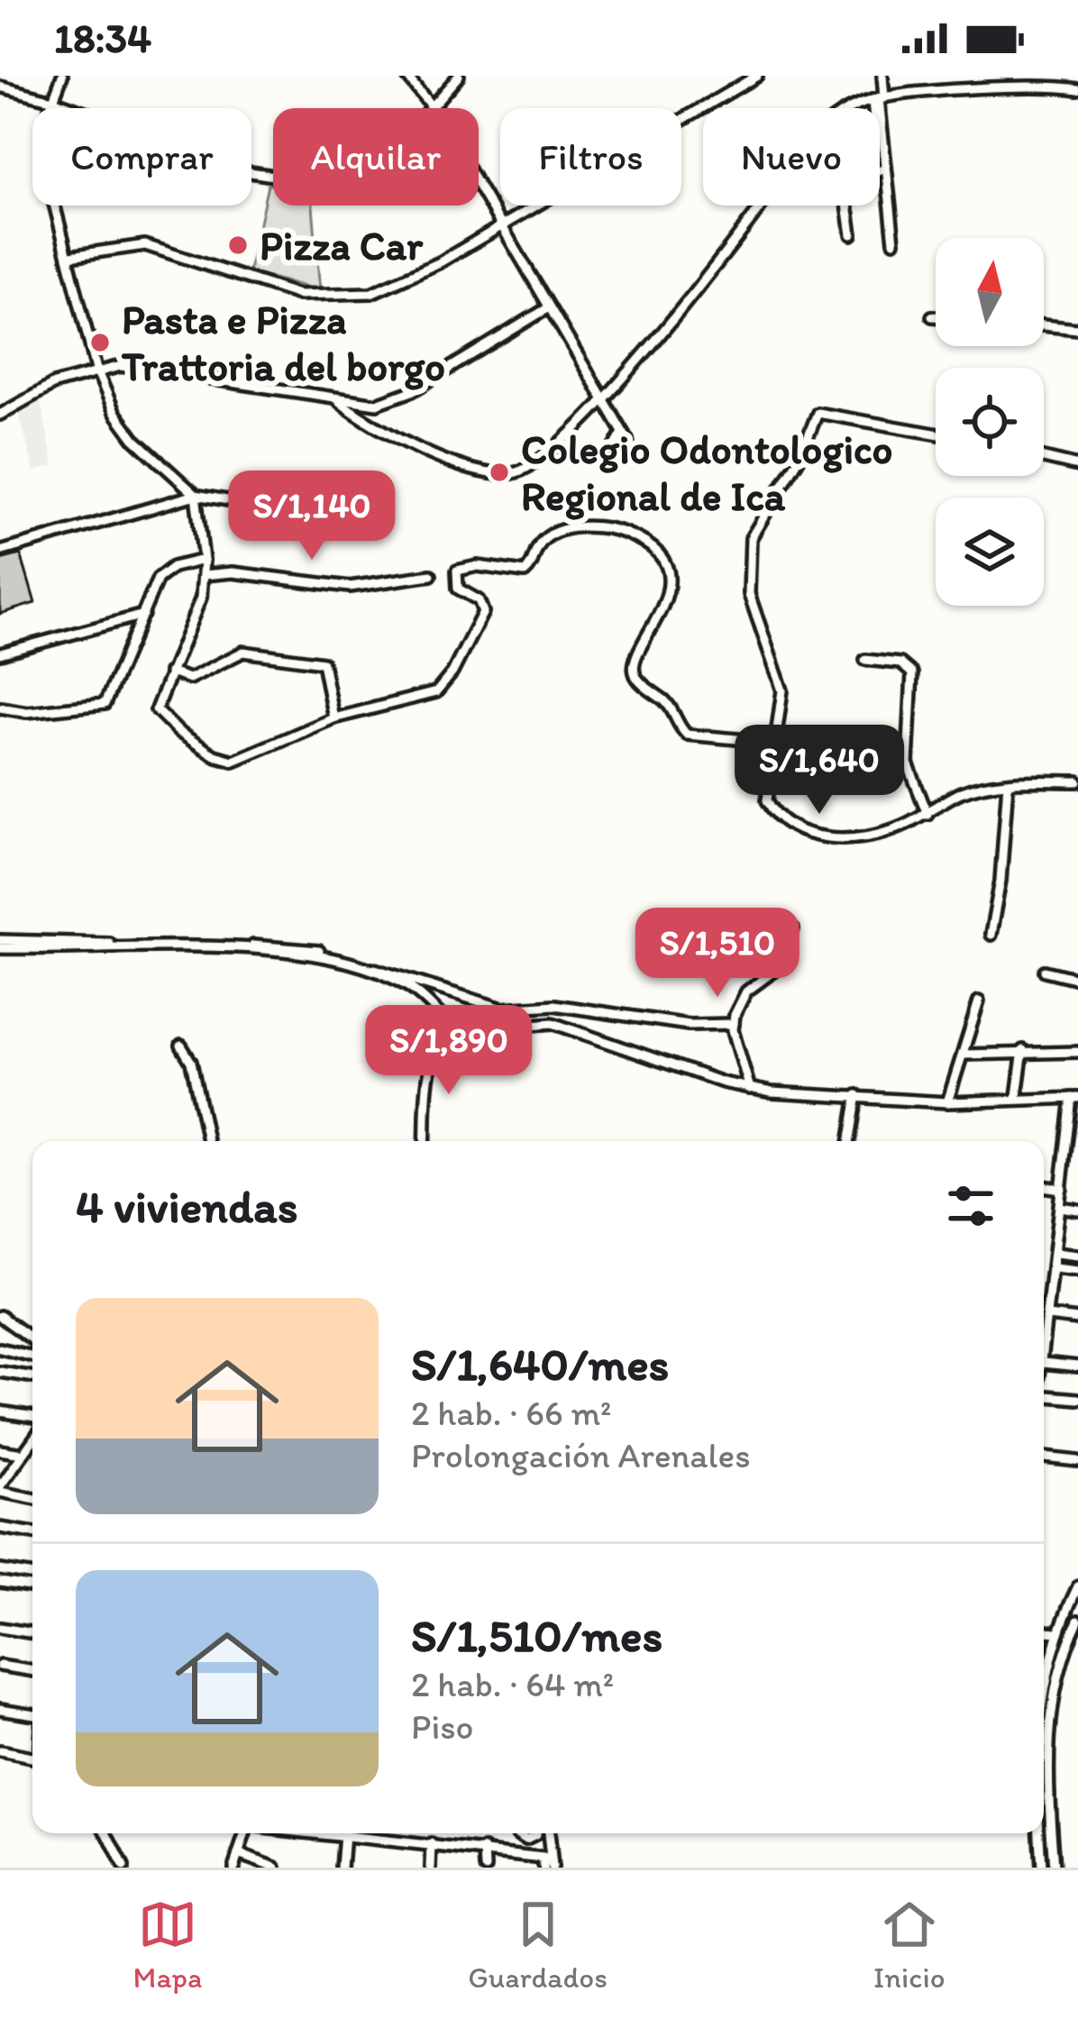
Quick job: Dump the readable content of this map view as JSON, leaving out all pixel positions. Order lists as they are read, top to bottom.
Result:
{
  "places": ["Pizza Car", "Pasta e Pizza Trattoria del borgo", "Colegio Odontologico Regional de Ica"],
  "north": "top",
  "page": {
    "status": "18:34",
    "chip": [
      "Comprar",
      "Alquilar",
      "Filtros",
      "Nuevo"
    ],
    "price": [
      "S/1,140",
      "S/1,640",
      "S/1,510",
      "S/1,890"
    ],
    "heading": "4 viviendas",
    "list": [
      {
        "name": "S/1,640/mes",
        "note": "2 hab. · 66 m² · Prolongación Arenales"
      },
      {
        "name": "S/1,510/mes",
        "note": "2 hab. · 64 m² · Piso"
      }
    ],
    "tabs": ["Mapa", "Guardados", "Inicio"]
  }
}
